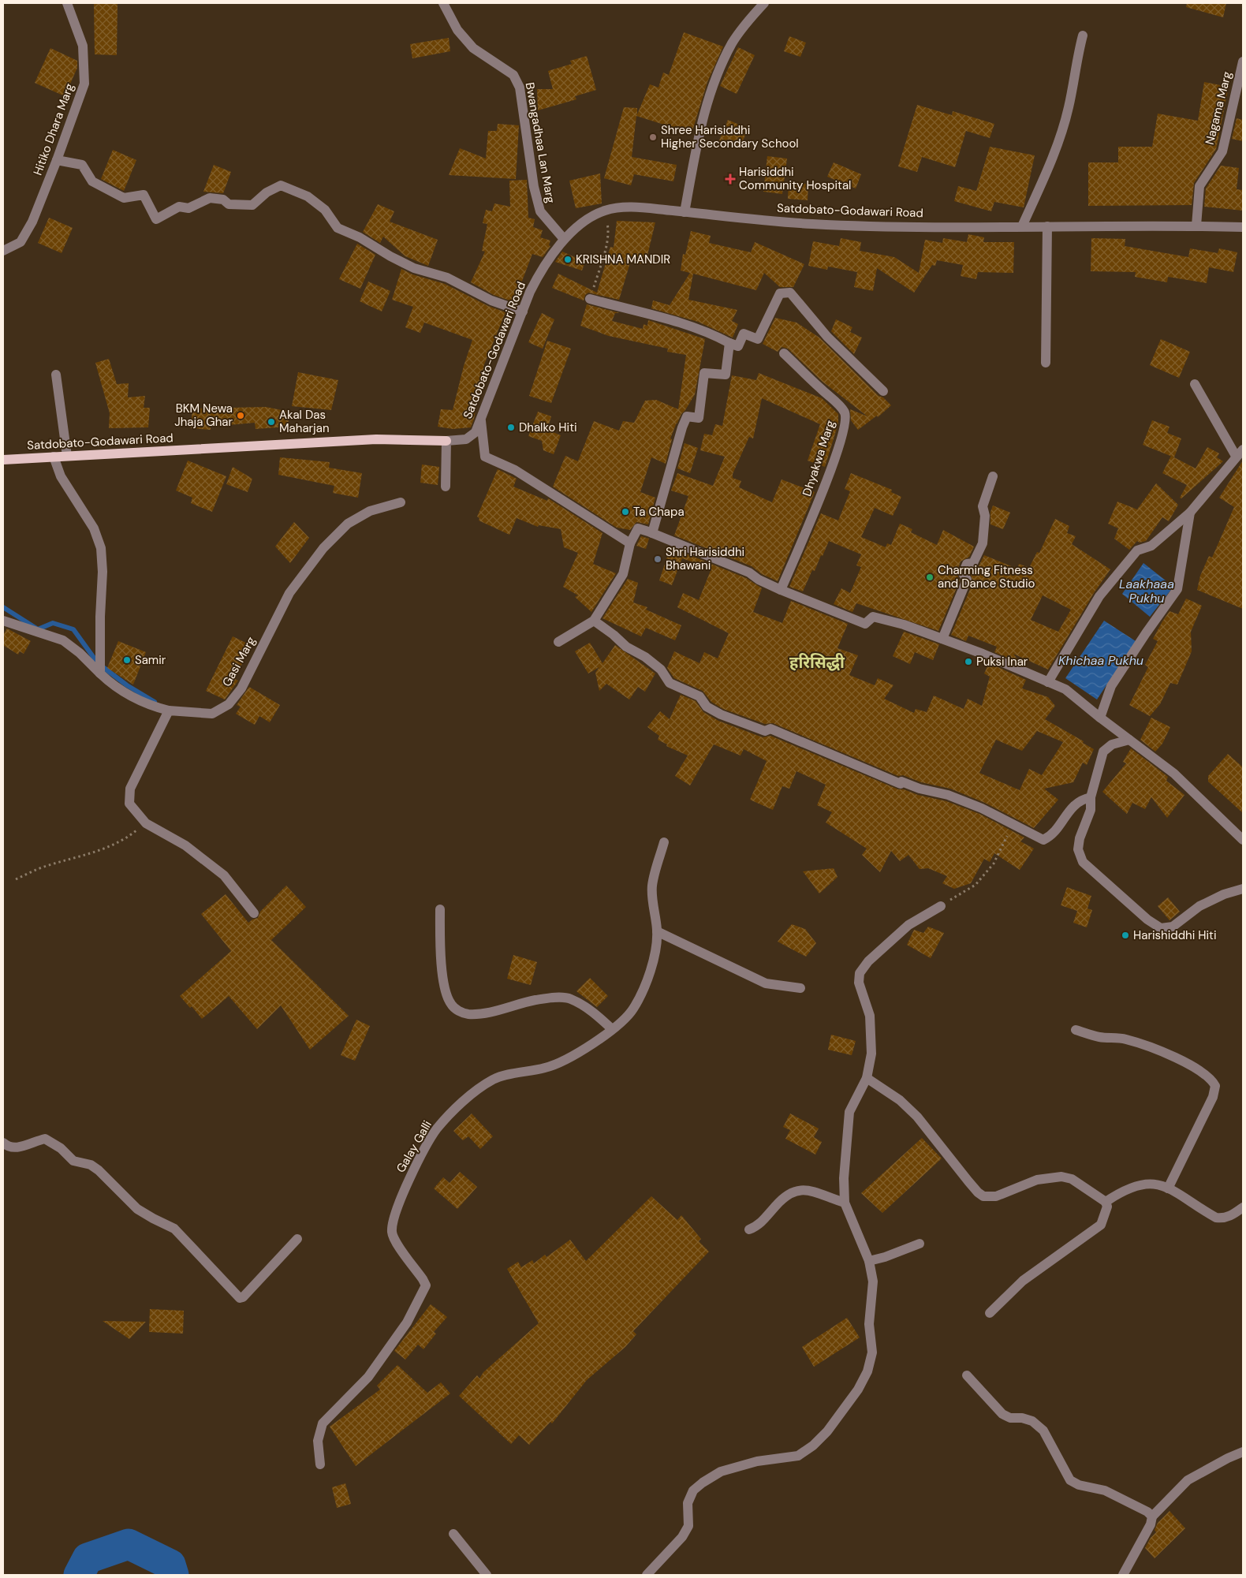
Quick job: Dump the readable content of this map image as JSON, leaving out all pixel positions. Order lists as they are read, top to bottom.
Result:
{
  "streets": {
    "main road": ["Satdobato-Godawari Road"],
    "street": [
      "Nagama Marg",
      "Hitiko Dhara Marg",
      "Bwangadhaa Lan Marg",
      "Dhyakwa Marg",
      "Gasi Marg",
      "Galay Galli"
    ]
  },
  "crossings": [
    ["Nagama Marg", "Satdobato-Godawari Road"],
    ["Bwangadhaa Lan Marg", "Satdobato-Godawari Road"]
  ],
  "districts": ["हरिसिद्धी"],
  "water": ["Laakhaaa Pukhu", "Khichaa Pukhu"],
  "places": {
    "other": [
      "Shree Harisiddhi Higher Secondary School",
      "KRISHNA MANDIR",
      "BKM Newa Jhaja Ghar",
      "Akal Das Maharjan",
      "Dhalko Hiti",
      "Ta Chapa",
      "Shri Harisiddhi Bhawani",
      "Charming Fitness and Dance Studio",
      "Samir",
      "Puksi Inar",
      "Harishiddhi Hiti"
    ],
    "health": ["Harisiddhi Community Hospital"]
  }
}
